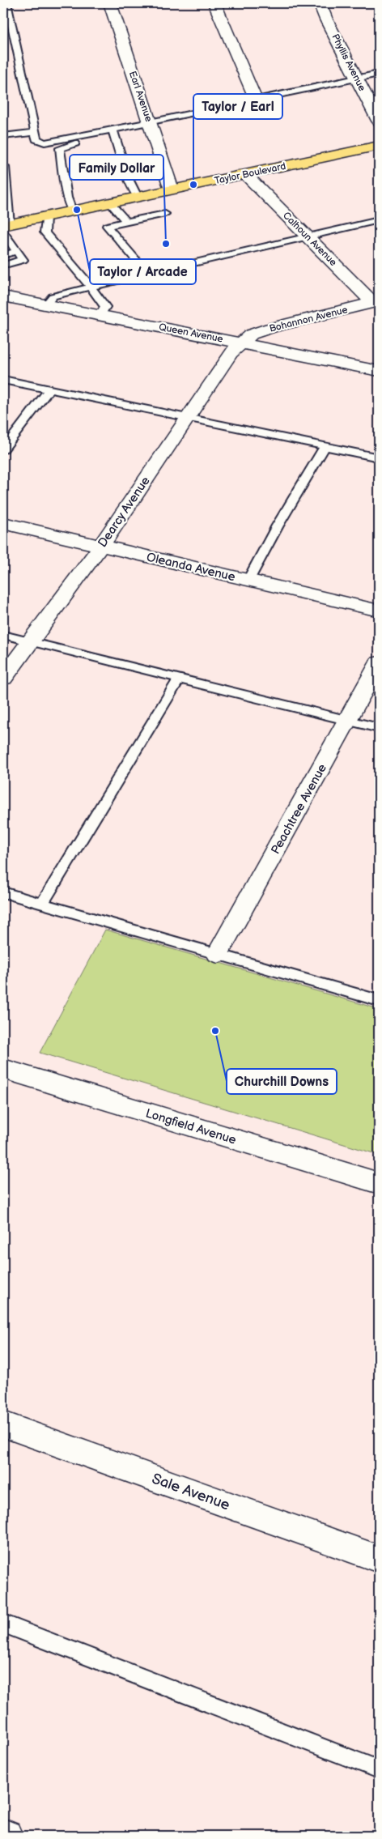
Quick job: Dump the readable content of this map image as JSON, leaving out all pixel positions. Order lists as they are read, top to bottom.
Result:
{
  "streets": {
    "main road": ["Taylor Boulevard"],
    "street": [
      "Phyllis Avenue",
      "Earl Avenue",
      "Calhoun Avenue",
      "Bohannon Avenue",
      "Queen Avenue",
      "Dearcy Avenue",
      "Oleanda Avenue",
      "Peachtree Avenue",
      "Longfield Avenue",
      "Sale Avenue"
    ]
  },
  "crossings": [
    ["Earl Avenue", "Taylor Boulevard"],
    ["Taylor Boulevard", "Calhoun Avenue"],
    ["Calhoun Avenue", "Bohannon Avenue"],
    ["Bohannon Avenue", "Queen Avenue"],
    ["Bohannon Avenue", "Dearcy Avenue"],
    ["Queen Avenue", "Dearcy Avenue"],
    ["Dearcy Avenue", "Oleanda Avenue"]
  ],
  "places": [
    "Taylor / Earl",
    "Taylor / Arcade",
    "Family Dollar",
    "Churchill Downs"
  ]
}
